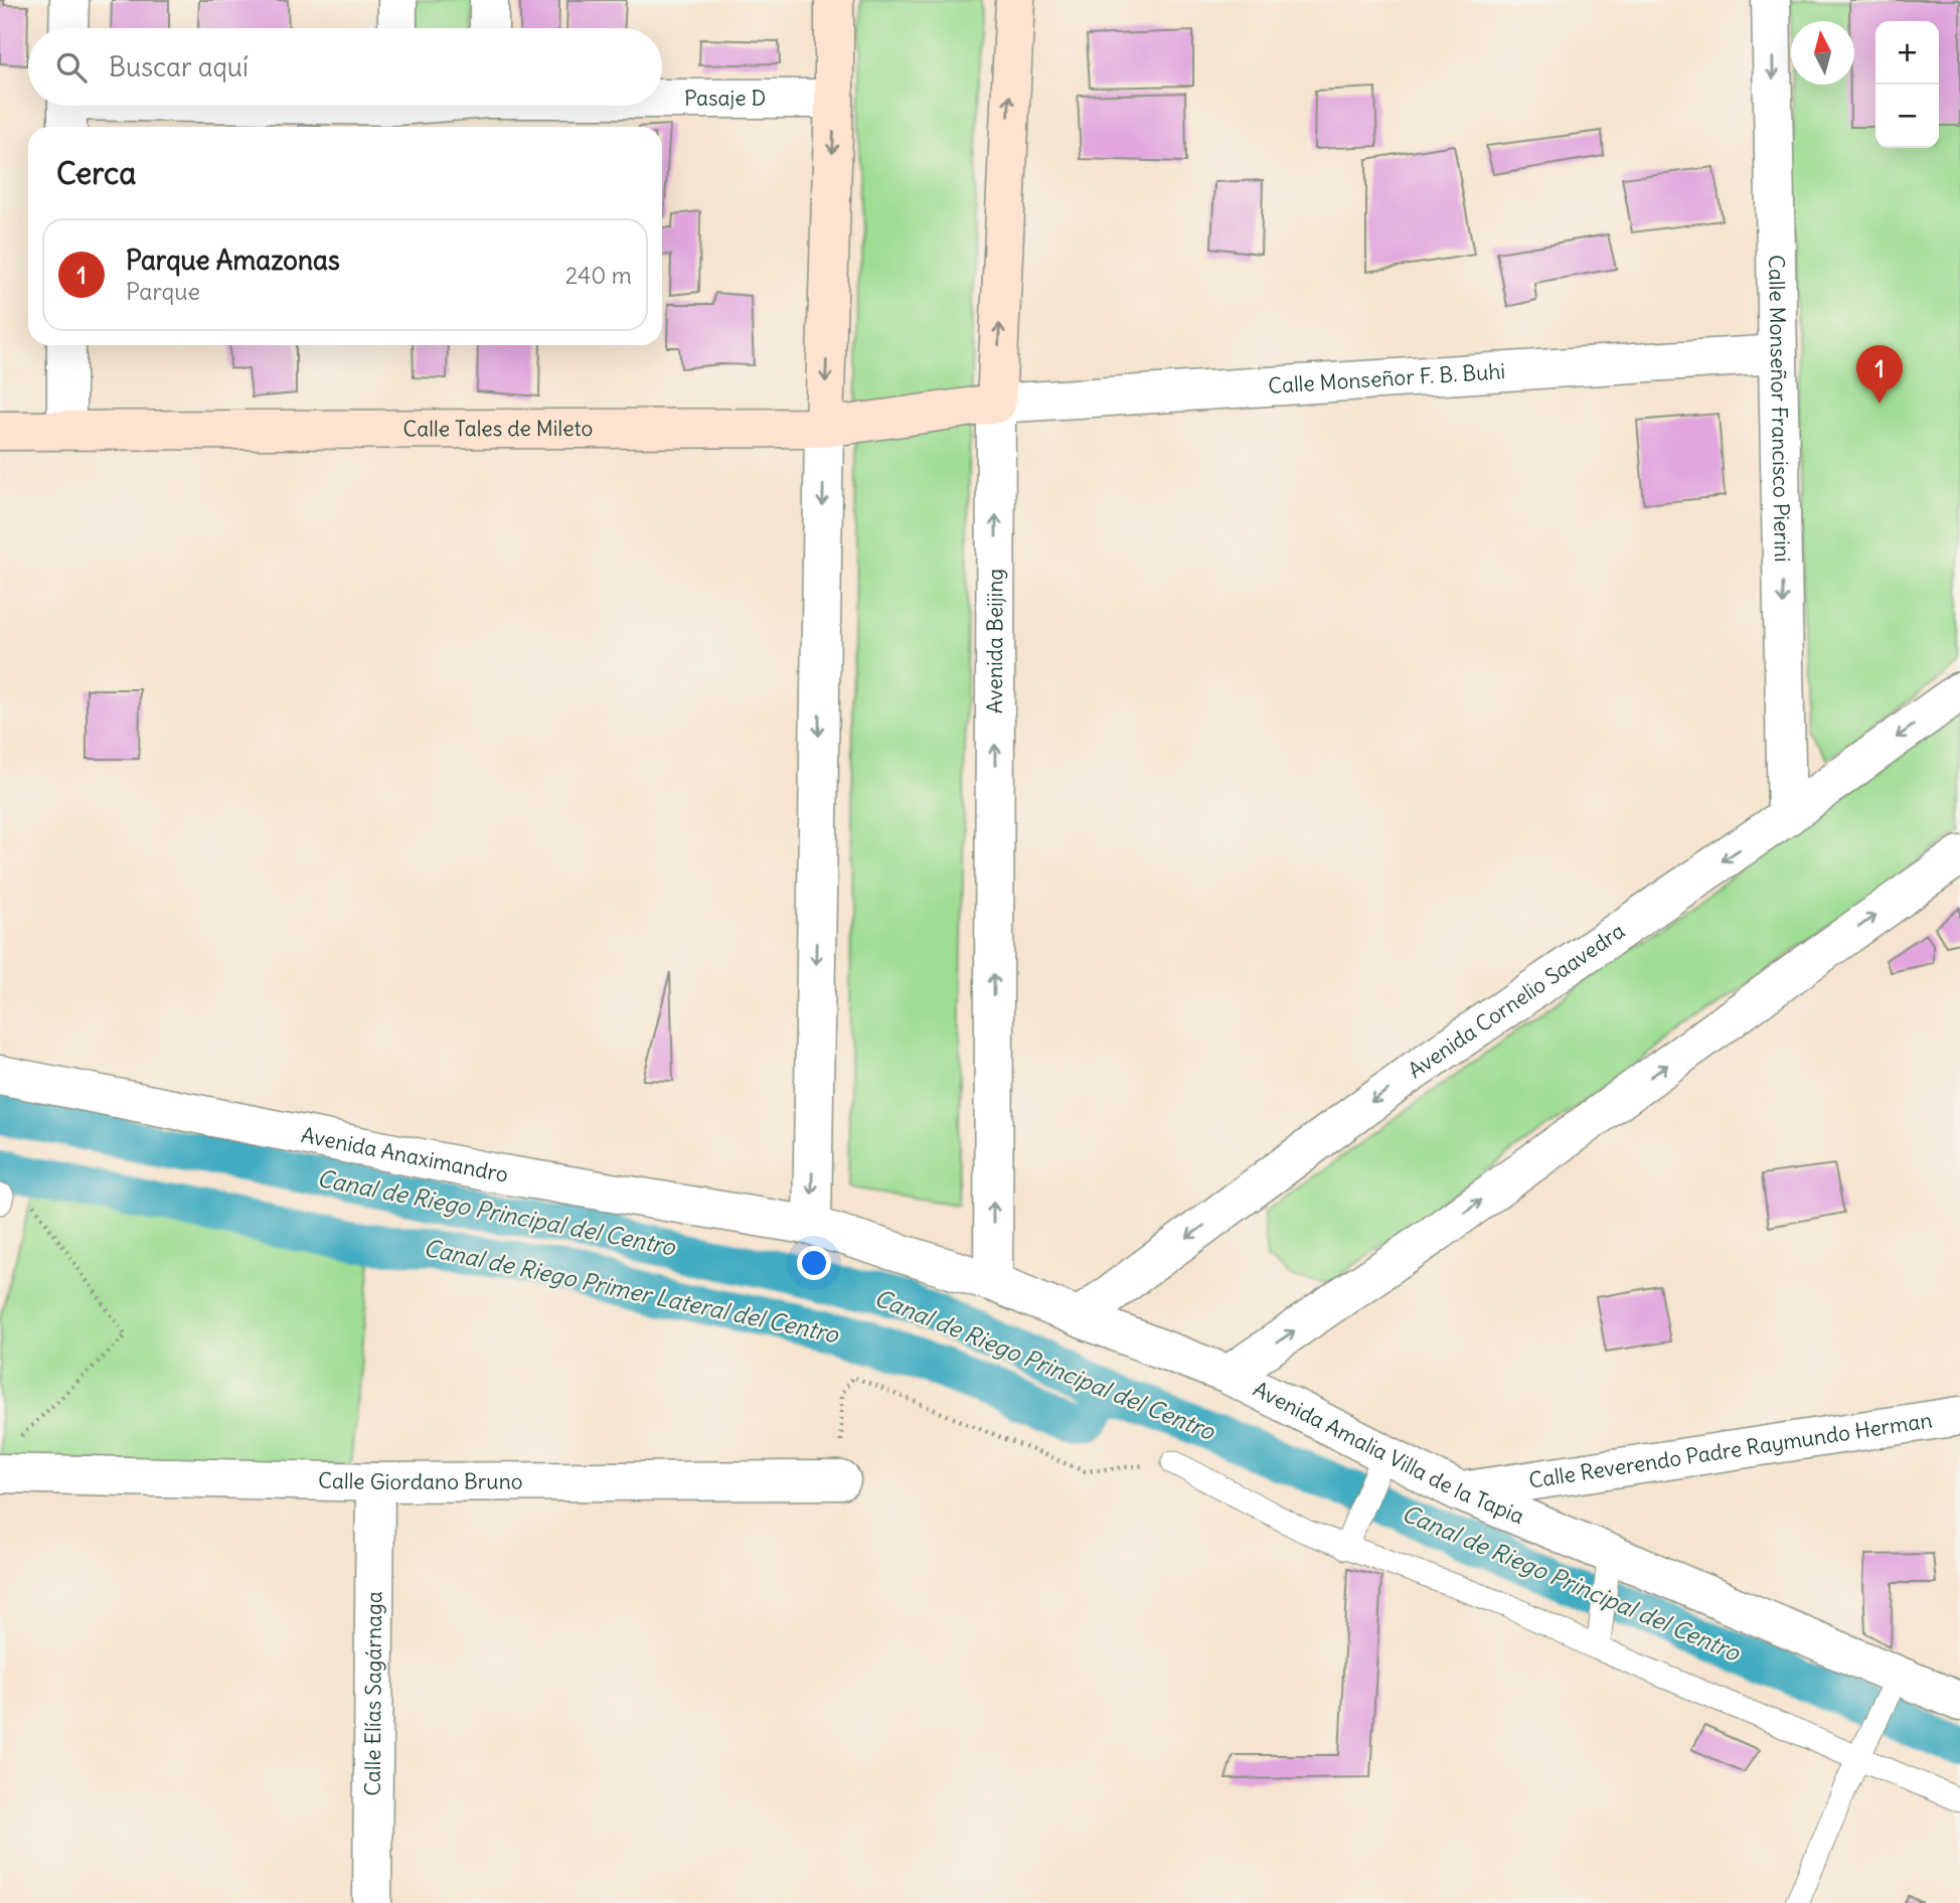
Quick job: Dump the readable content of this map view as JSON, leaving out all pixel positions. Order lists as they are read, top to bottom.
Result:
{
  "streets": {
    "street": [
      "Pasaje D",
      "Calle Monseñor F. B. Buhi",
      "Calle Monseñor Francisco Pierini",
      "Calle Tales de Mileto",
      "Avenida Beijing",
      "Avenida Cornelio Saavedra",
      "Avenida Anaximandro",
      "Calle Reverendo Padre Raymundo Herman",
      "Avenida Amalia Villa de la Tapia",
      "Calle Giordano Bruno",
      "Calle Elías Sagárnaga"
    ]
  },
  "crossings": [
    ["Calle Monseñor F. B. Buhi", "Calle Monseñor Francisco Pierini"],
    ["Calle Monseñor F. B. Buhi", "Calle Tales de Mileto"],
    ["Calle Monseñor F. B. Buhi", "Avenida Beijing"],
    ["Calle Monseñor Francisco Pierini", "Avenida Cornelio Saavedra"],
    ["Calle Tales de Mileto", "Avenida Beijing"],
    ["Avenida Beijing", "Avenida Amalia Villa de la Tapia"],
    ["Avenida Cornelio Saavedra", "Avenida Amalia Villa de la Tapia"],
    ["Avenida Anaximandro", "Avenida Amalia Villa de la Tapia"],
    ["Calle Reverendo Padre Raymundo Herman", "Avenida Amalia Villa de la Tapia"],
    ["Calle Giordano Bruno", "Calle Elías Sagárnaga"]
  ],
  "one_way": ["Calle Monseñor Francisco Pierini"],
  "water": ["Canal de Riego Principal del Centro", "Canal de Riego Primer Lateral del Centro"],
  "north": "top",
  "page": {
    "map_buttons": ["+", "−"],
    "search": "Buscar aquí",
    "heading": "Cerca",
    "list": [
      {
        "mark": "1",
        "name": "Parque Amazonas",
        "note": "Parque",
        "value": "240 m"
      }
    ],
    "pins": "1"
  }
}
